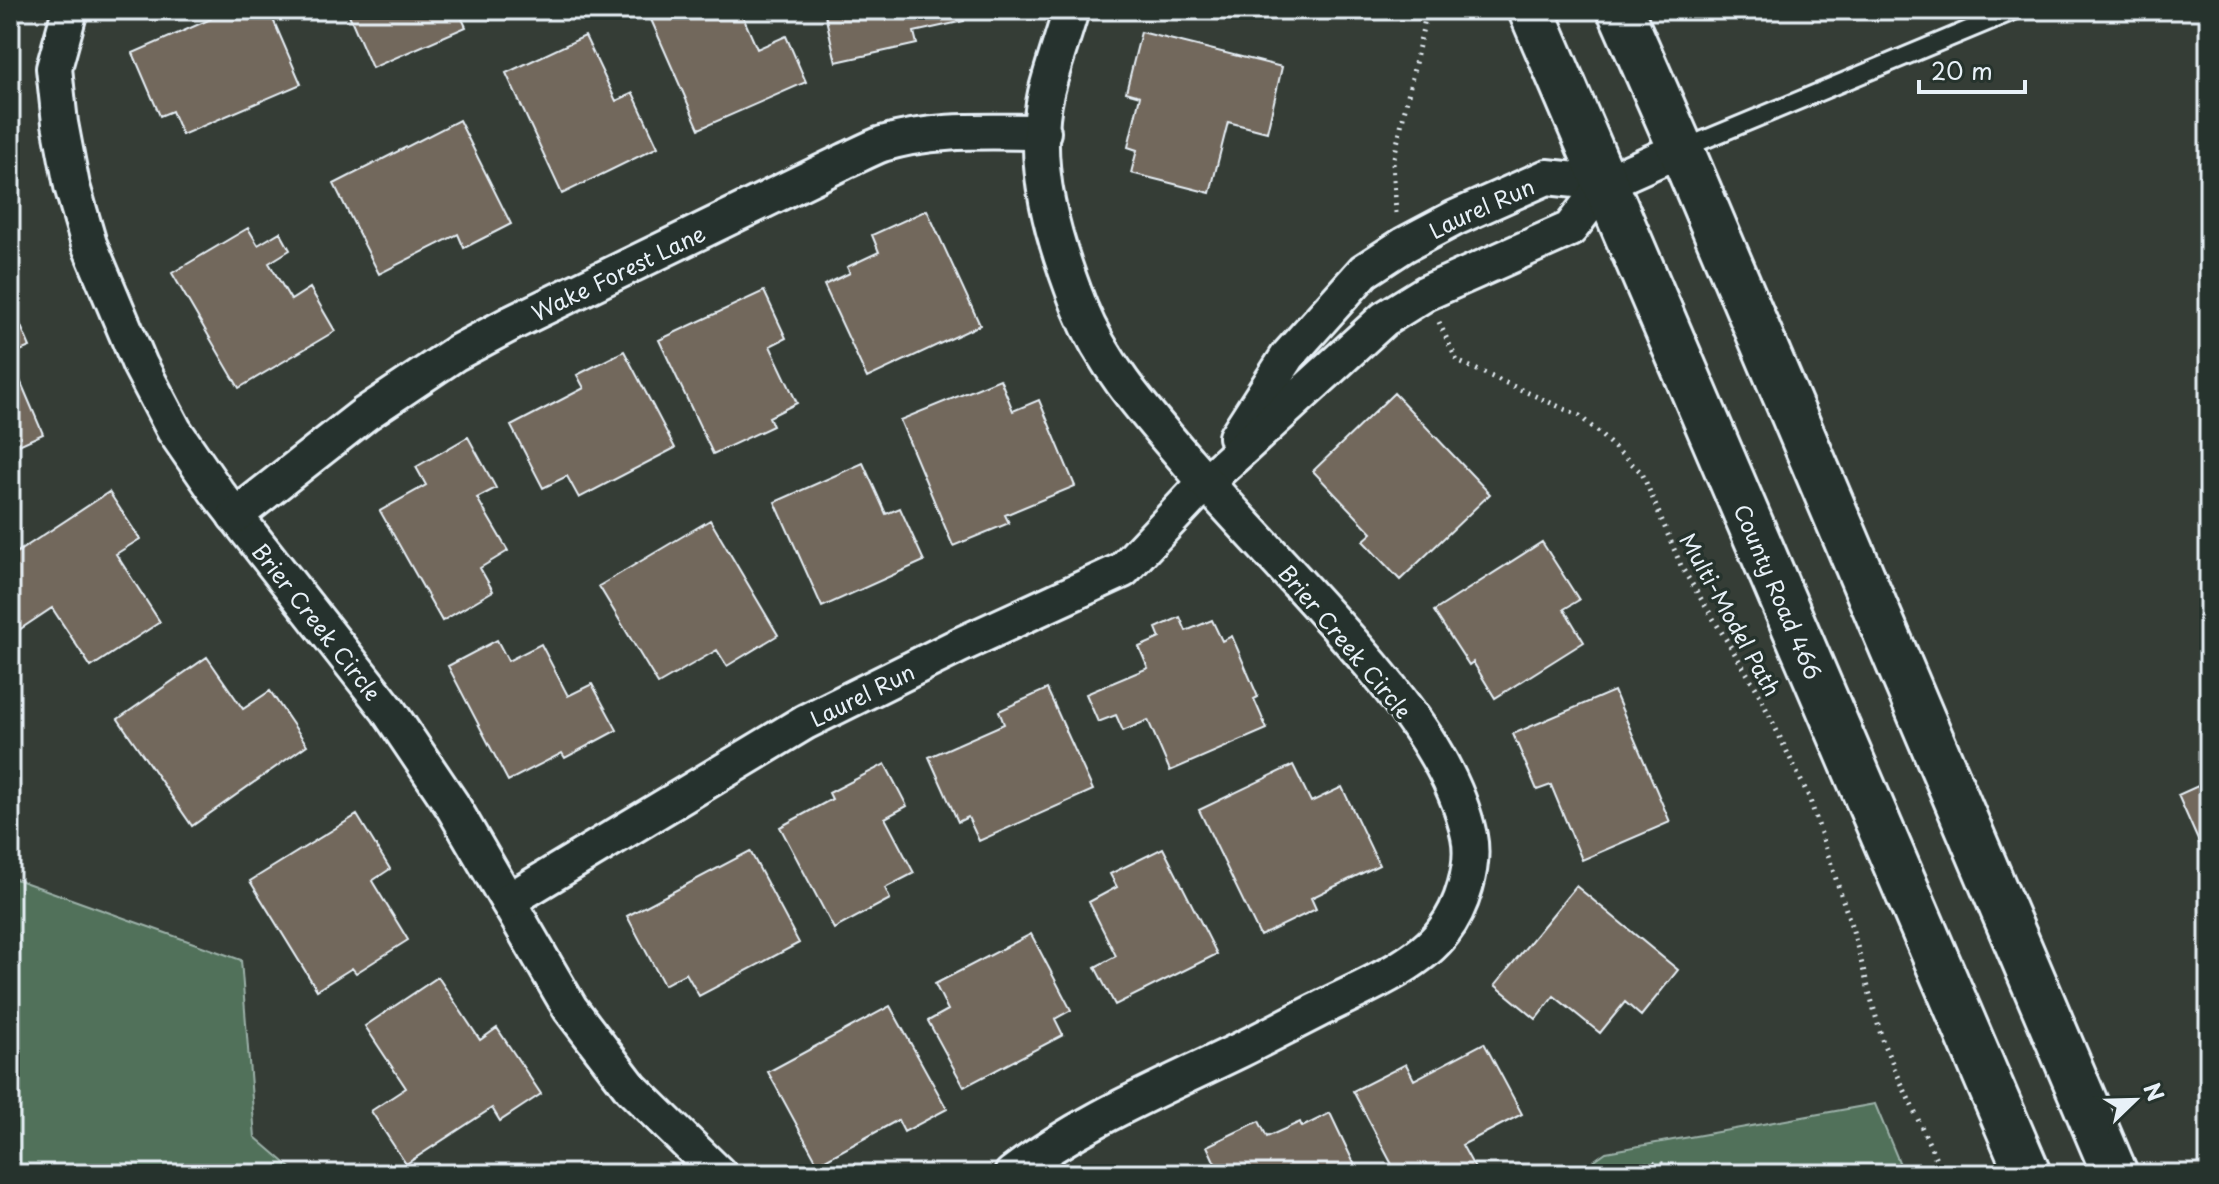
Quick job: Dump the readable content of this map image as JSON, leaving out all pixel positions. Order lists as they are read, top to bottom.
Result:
{
  "streets": {
    "main road": ["County Road 466"],
    "street": ["Laurel Run", "Wake Forest Lane", "Brier Creek Circle"],
    "path": ["Multi-Model Path"]
  },
  "crossings": [
    ["Laurel Run", "County Road 466"],
    ["Laurel Run", "Multi-Model Path"],
    ["Laurel Run", "Brier Creek Circle"],
    ["Wake Forest Lane", "Brier Creek Circle"]
  ],
  "scale_bar": "20 m",
  "north": "top right"
}
